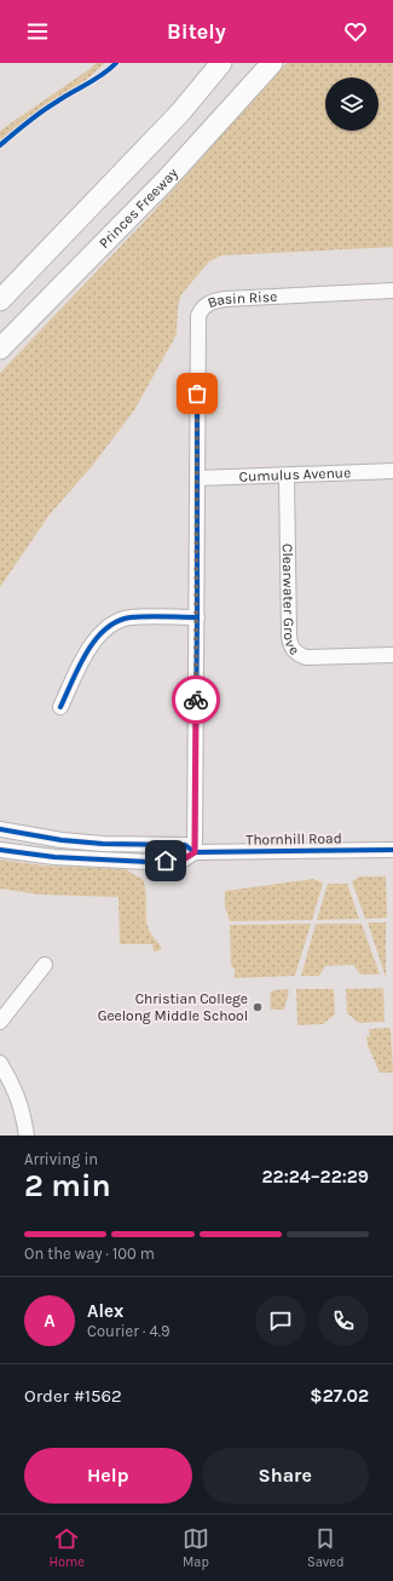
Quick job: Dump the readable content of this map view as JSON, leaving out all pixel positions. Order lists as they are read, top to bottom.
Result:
{
  "streets": {
    "highway": ["Princes Freeway"],
    "street": [
      "Basin Rise",
      "Cumulus Avenue",
      "Clearwater Grove",
      "Thornhill Road"
    ]
  },
  "crossings": [
    ["Basin Rise", "Cumulus Avenue"],
    ["Basin Rise", "Thornhill Road"],
    ["Cumulus Avenue", "Clearwater Grove"]
  ],
  "places": ["Christian College Geelong Middle School"],
  "page": {
    "header": "Bitely",
    "heading": ["2 min", "Arriving in", "22:24–22:29"],
    "panel": [
      "Alex",
      "Courier · 4.9",
      "Order #1562",
      "$27.02"
    ],
    "bar": "On the way · 100 m",
    "round": "A",
    "buttons": ["Help", "Share"],
    "tabs": ["Home", "Map", "Saved"]
  }
}
